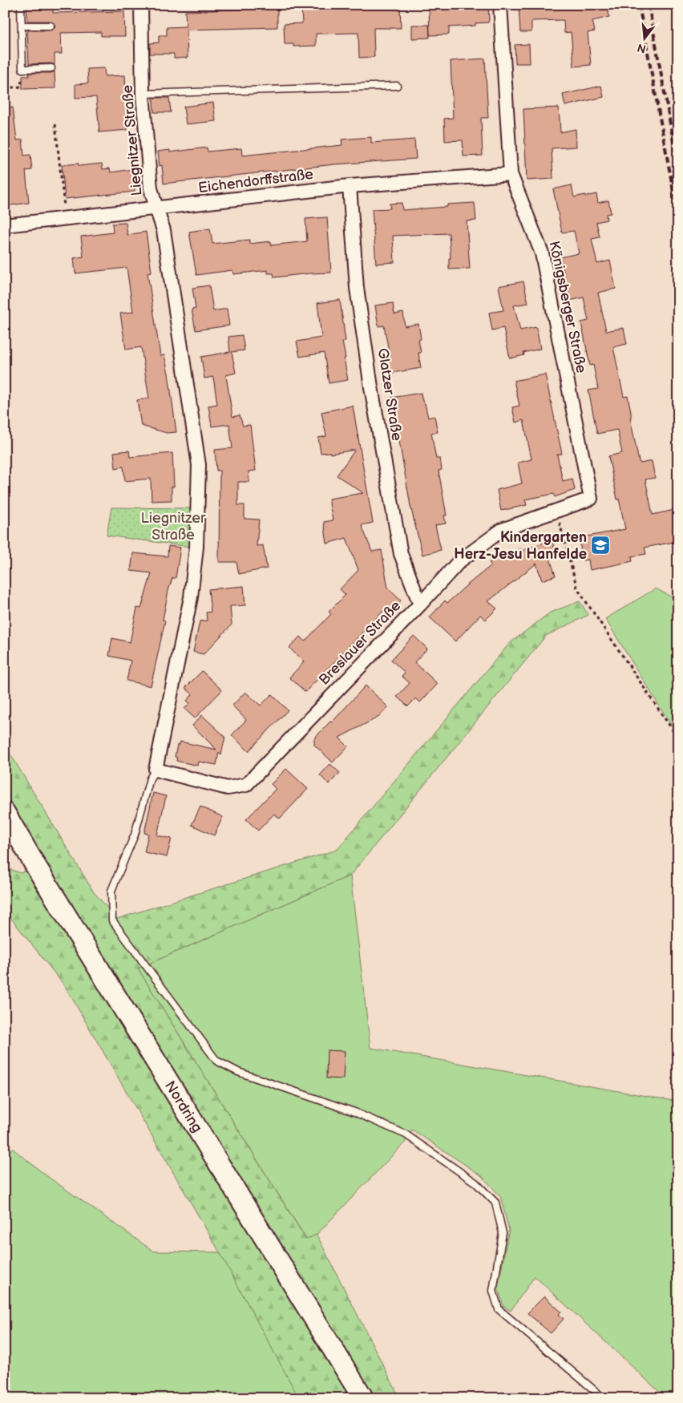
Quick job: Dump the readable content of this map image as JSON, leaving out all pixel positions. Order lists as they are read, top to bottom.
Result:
{
  "streets": {
    "main road": ["Nordring"],
    "street": [
      "Liegnitzer Straße",
      "Eichendorffstraße",
      "Königsberger Straße",
      "Glatzer Straße",
      "Breslauer Straße"
    ]
  },
  "crossings": [
    ["Liegnitzer Straße", "Eichendorffstraße"],
    ["Liegnitzer Straße", "Breslauer Straße"],
    ["Eichendorffstraße", "Königsberger Straße"],
    ["Eichendorffstraße", "Glatzer Straße"],
    ["Königsberger Straße", "Breslauer Straße"],
    ["Glatzer Straße", "Breslauer Straße"]
  ],
  "parks": ["Liegnitzer Straße"],
  "places": {
    "school or university": ["Kindergarten Herz-Jesu Hanfelde"]
  },
  "north": "bottom"
}
